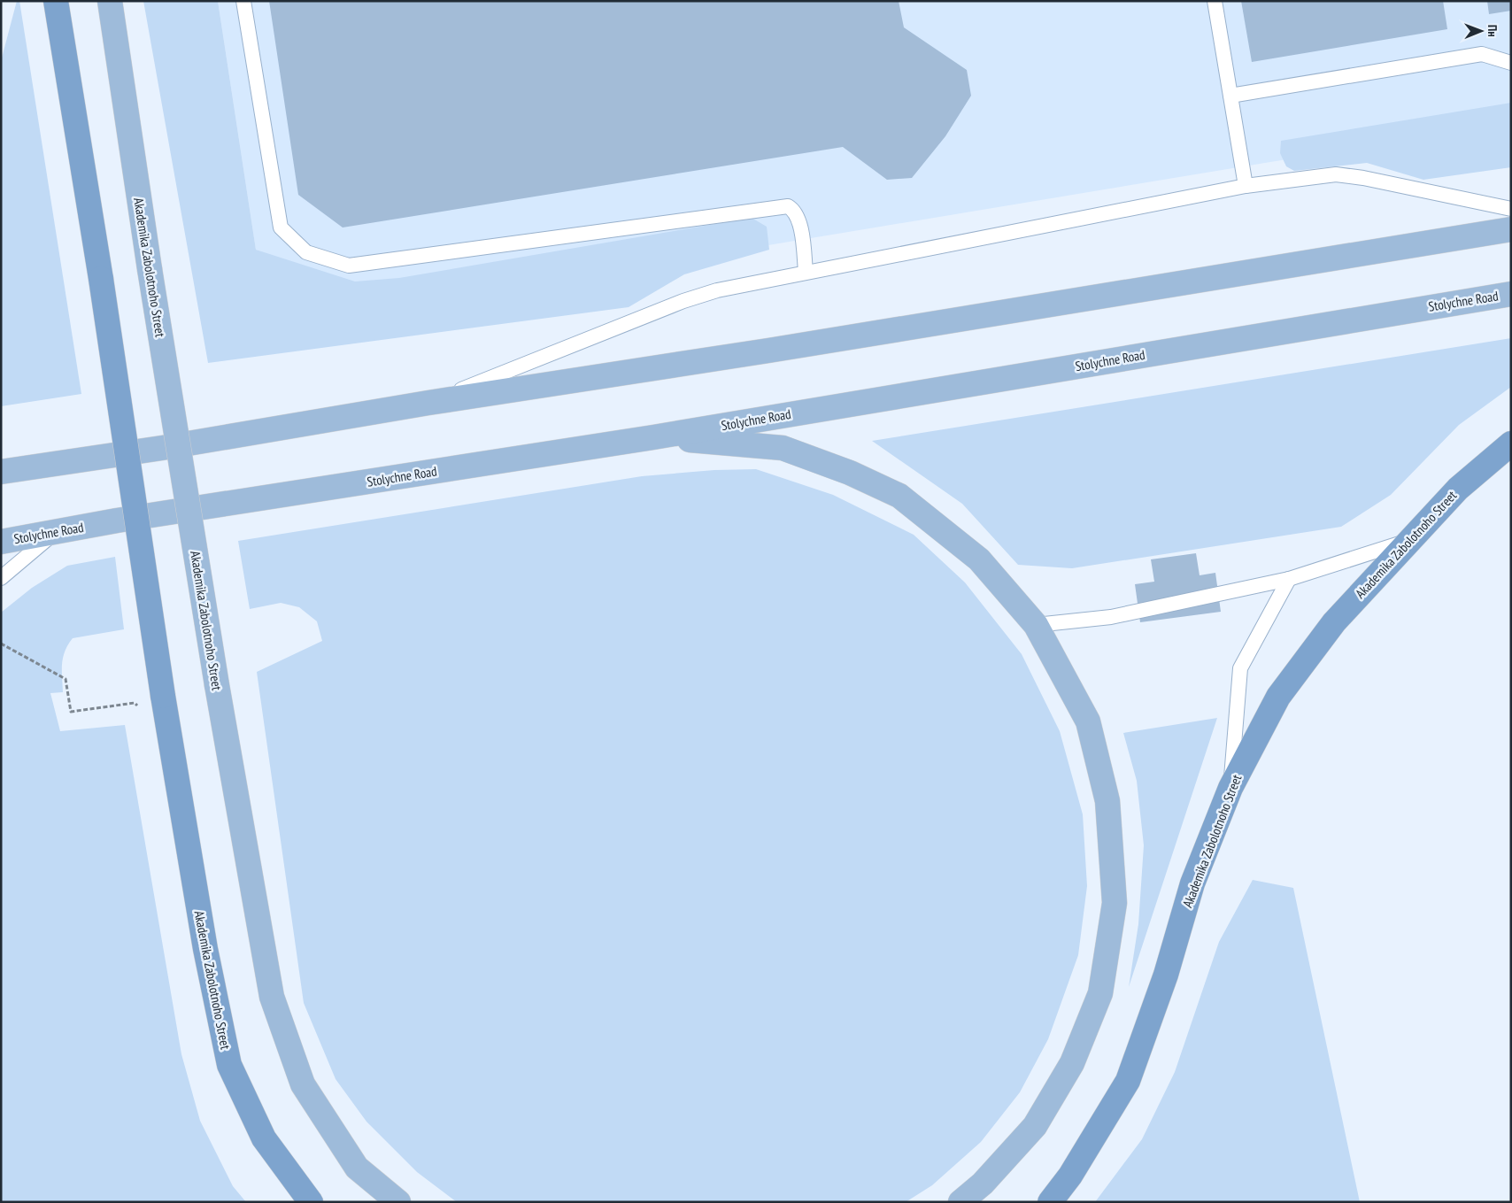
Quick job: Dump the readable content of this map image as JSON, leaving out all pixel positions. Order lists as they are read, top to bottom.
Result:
{
  "streets": {
    "highway": ["Akademika Zabolotnoho Street"],
    "main road": ["Stolychne Road"]
  },
  "north": "right"
}
